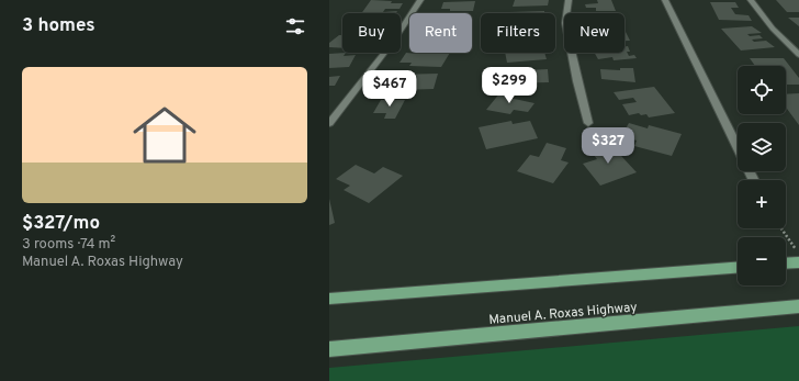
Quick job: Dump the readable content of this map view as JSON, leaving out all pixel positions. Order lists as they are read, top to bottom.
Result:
{
  "streets": {
    "main road": ["Manuel A. Roxas Highway"]
  },
  "page": {
    "heading": "3 homes",
    "chip": [
      "Buy",
      "Rent",
      "Filters",
      "New"
    ],
    "list": [
      {
        "name": "$327/mo",
        "note": "3 rooms · 74 m² · Manuel A. Roxas Highway"
      }
    ],
    "map_buttons": ["+", "−"],
    "price": ["$299", "$467", "$327"]
  }
}
